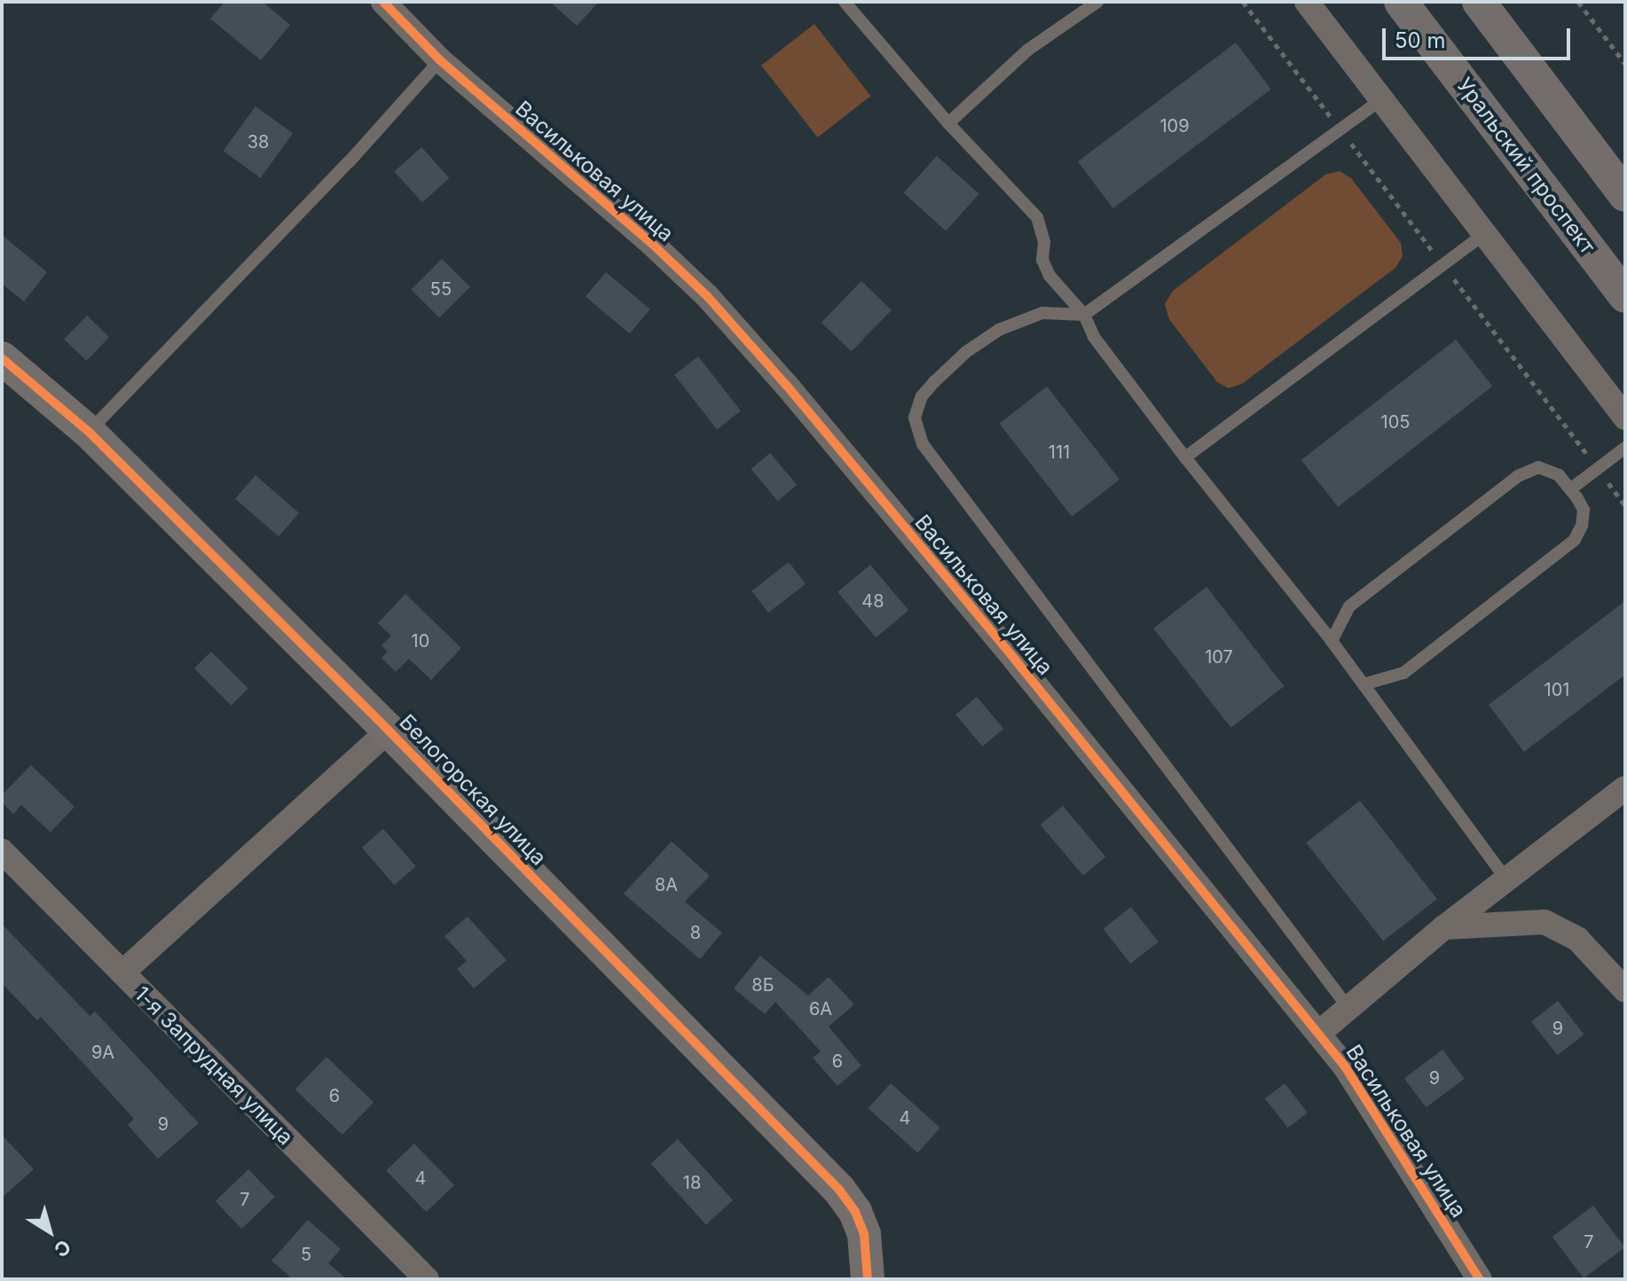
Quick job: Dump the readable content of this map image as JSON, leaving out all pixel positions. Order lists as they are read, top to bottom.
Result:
{
  "streets": {
    "street": [
      "Уральский проспект",
      "Васильковая улица",
      "Белогорская улица",
      "1-я Запрудная улица"
    ]
  },
  "house_numbers": [
    "109",
    "38",
    "55",
    "105",
    "111",
    "48",
    "10",
    "107",
    "101",
    "8А",
    "8",
    "8Б",
    "6А",
    "9",
    "9А",
    "6",
    "9",
    "6",
    "4",
    "9",
    "4",
    "18",
    "7",
    "7",
    "5"
  ],
  "scale_bar": "50 m",
  "north": "bottom right"
}
